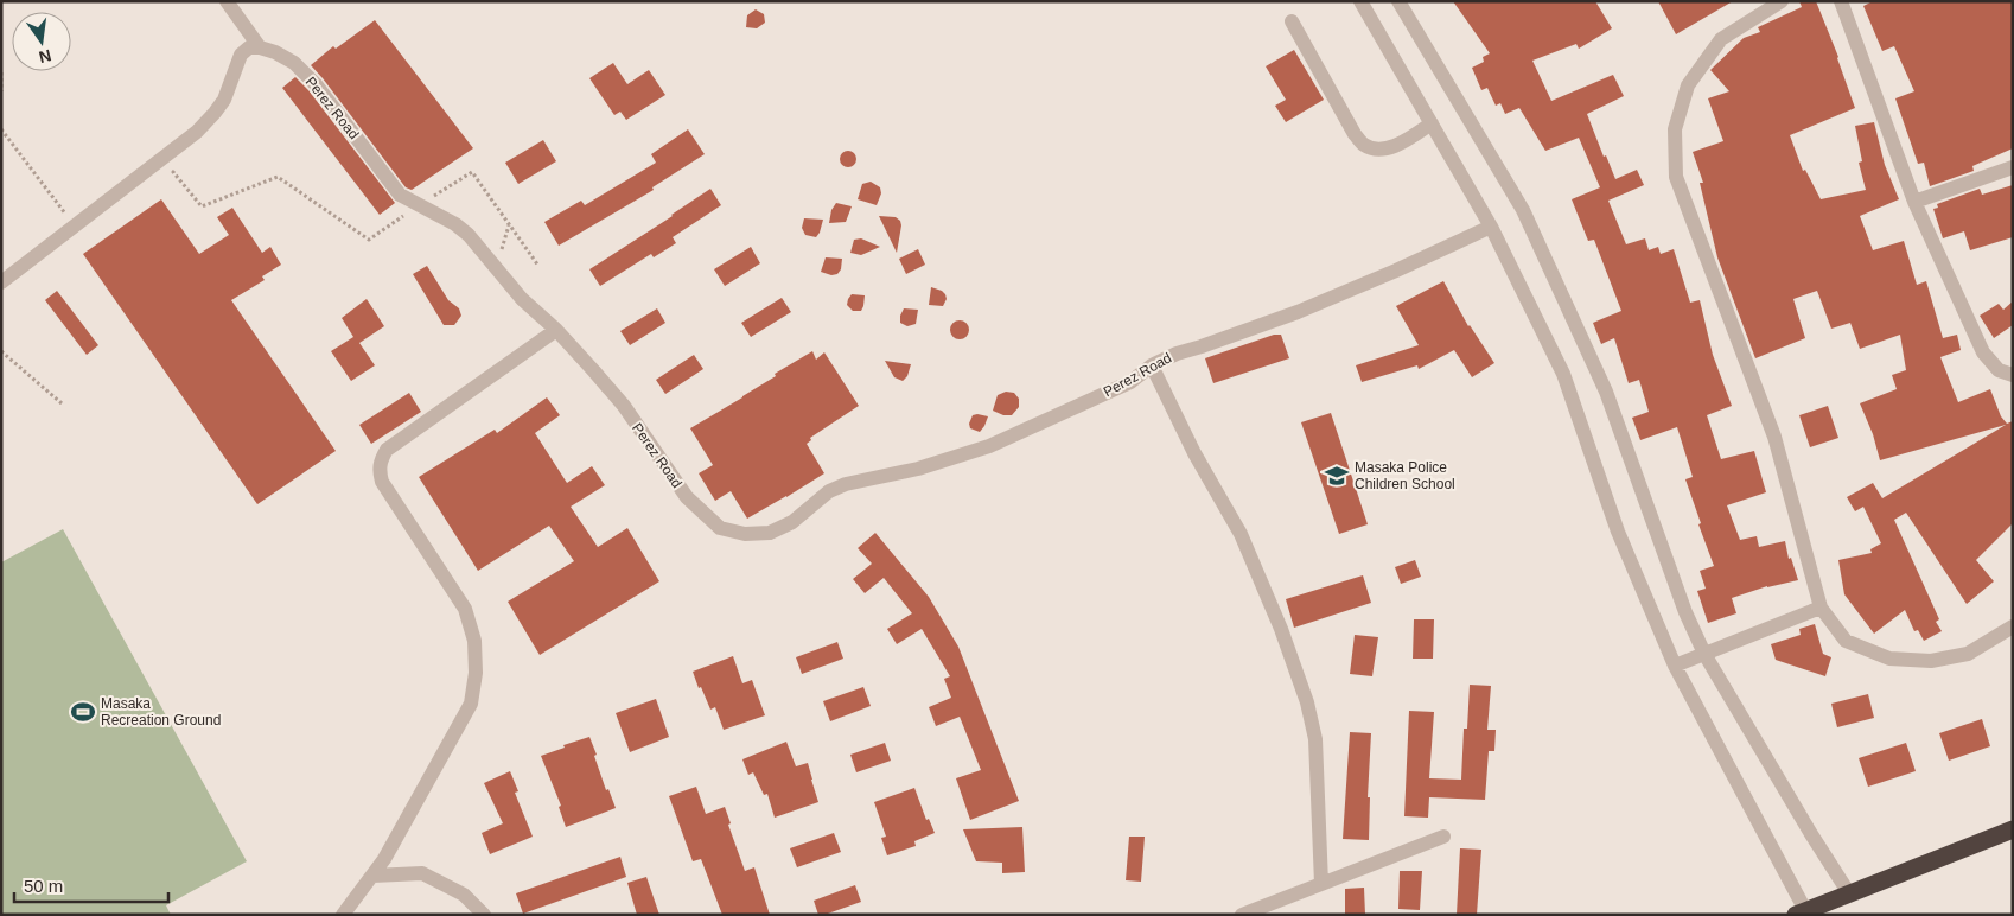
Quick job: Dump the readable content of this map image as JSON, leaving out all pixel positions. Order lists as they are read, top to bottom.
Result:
{
  "streets": {
    "street": ["Perez Road"]
  },
  "places": {
    "school or university": ["Masaka Police Children School"],
    "sports": ["Masaka Recreation Ground"]
  },
  "scale_bar": "50 m",
  "north": "bottom"
}
